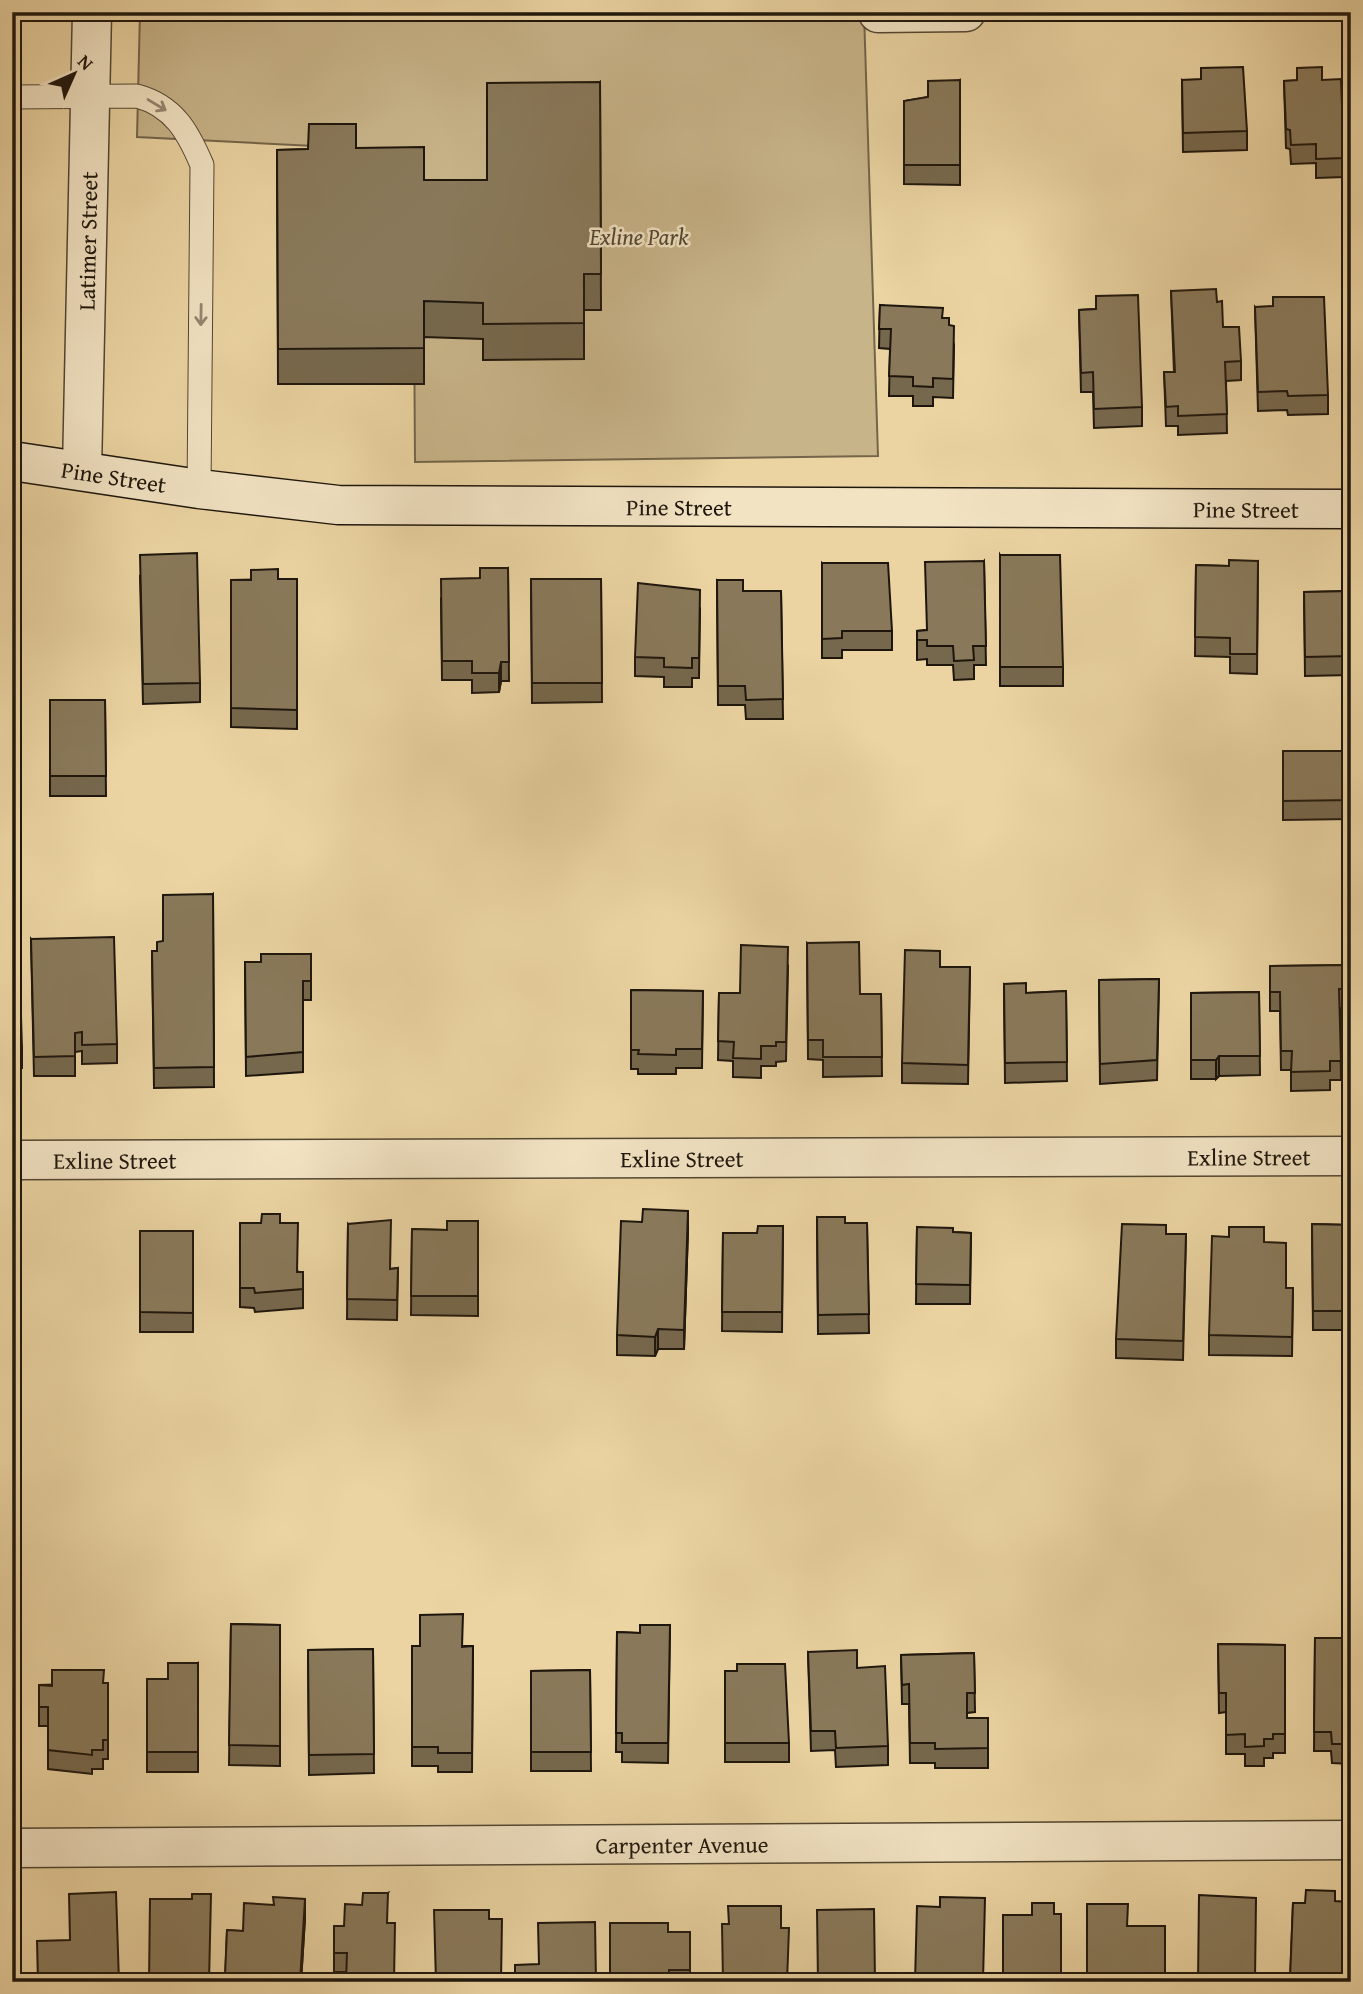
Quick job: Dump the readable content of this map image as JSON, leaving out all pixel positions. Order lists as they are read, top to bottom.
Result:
{
  "streets": {
    "street": [
      "Latimer Street",
      "Pine Street",
      "Exline Street",
      "Carpenter Avenue"
    ]
  },
  "crossings": [
    ["Latimer Street", "Pine Street"]
  ],
  "parks": ["Exline Park"],
  "north": "top right"
}
